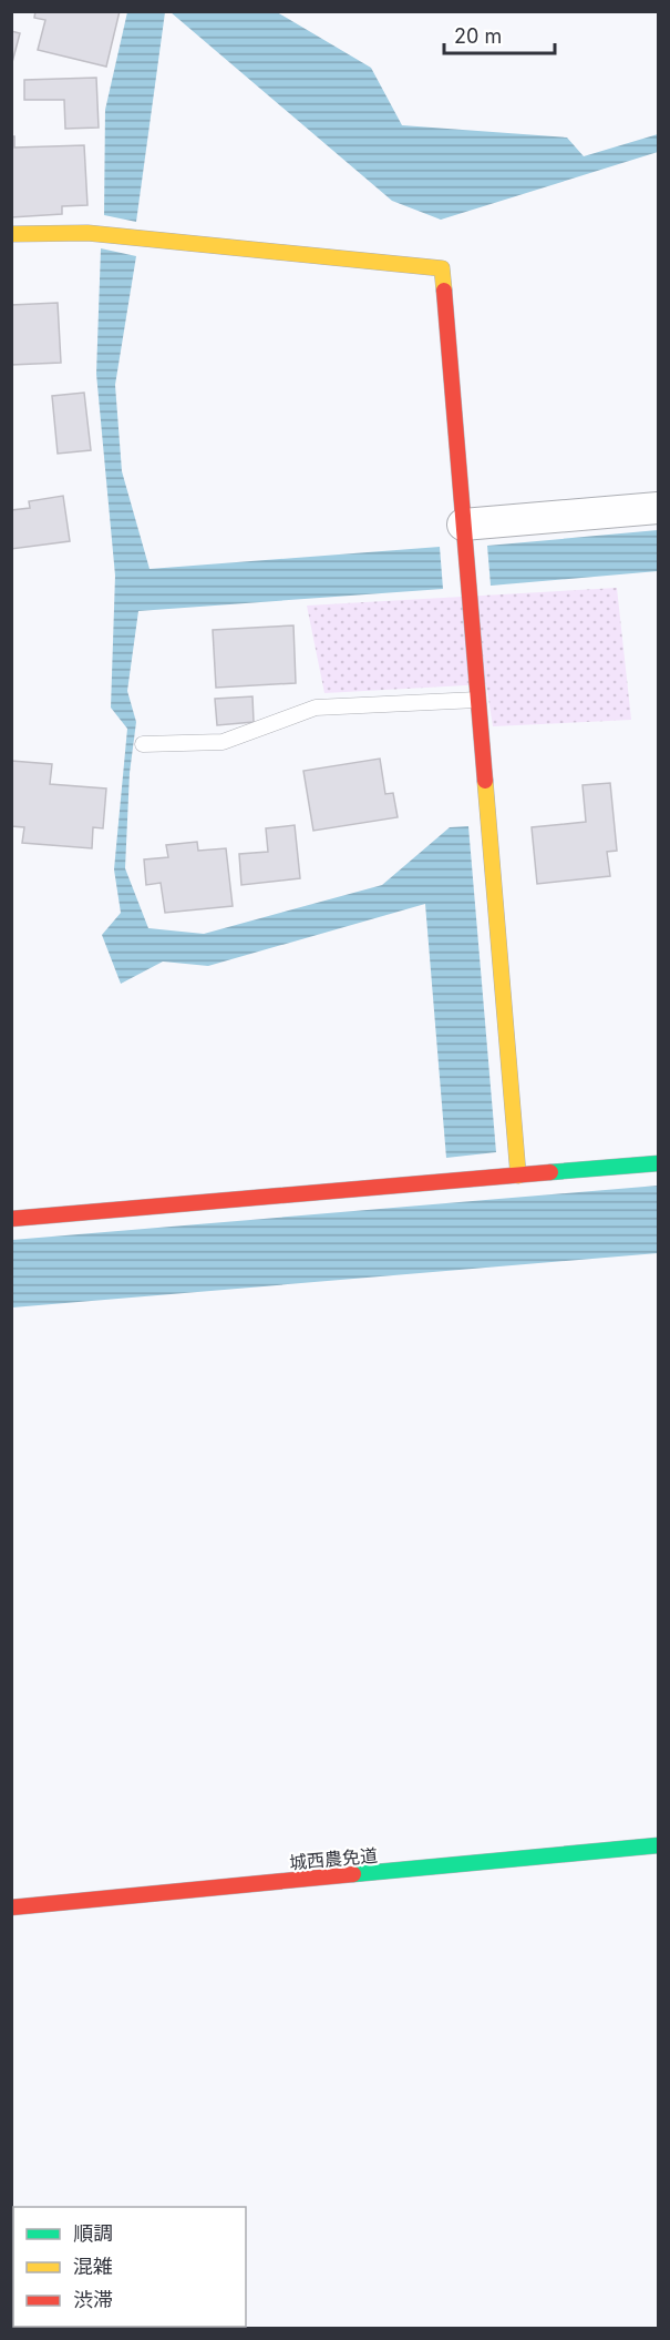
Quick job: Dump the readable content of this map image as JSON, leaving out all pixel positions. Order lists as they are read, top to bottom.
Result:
{
  "streets": {
    "street": ["城西農免道"]
  },
  "legend": ["順調", "混雑", "渋滞"],
  "scale_bar": "20 m"
}
